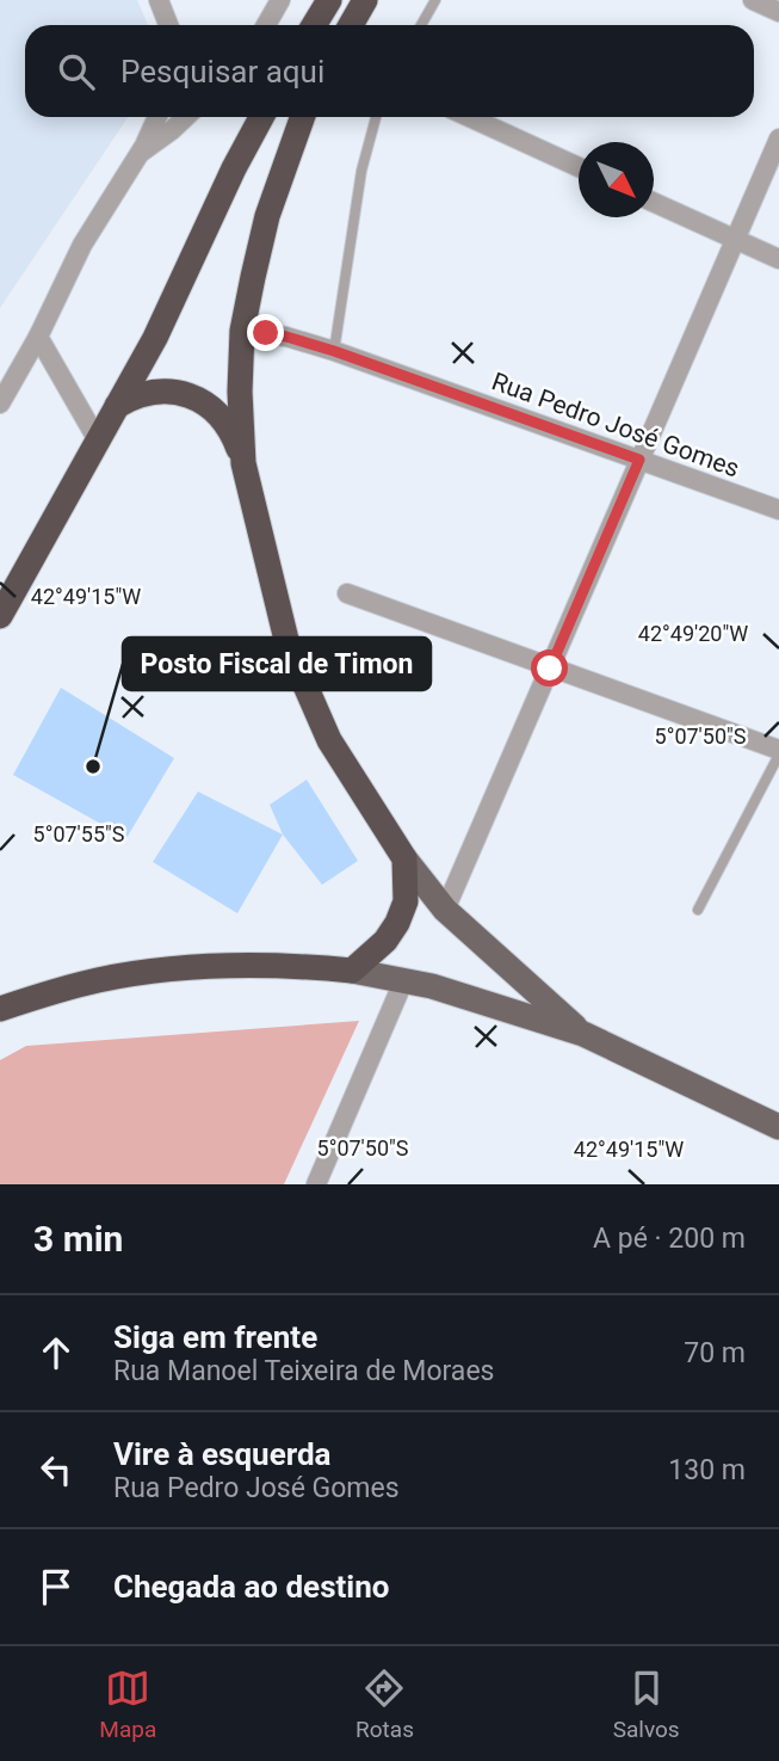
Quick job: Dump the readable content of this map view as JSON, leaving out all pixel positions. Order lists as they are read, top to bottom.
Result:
{
  "streets": {
    "street": ["Rua Pedro José Gomes"]
  },
  "places": ["Posto Fiscal de Timon"],
  "north": "bottom right",
  "page": {
    "search": "Pesquisar aqui",
    "heading": ["3 min", "A pé · 200 m"],
    "list": [
      ["Siga em frente", "Rua Manoel Teixeira de Moraes", "70 m"],
      ["Vire à esquerda", "Rua Pedro José Gomes", "130 m"],
      "Chegada ao destino"
    ],
    "nav": ["Mapa", "Rotas", "Salvos"]
  },
  "coordinates": [
    "42°49'15\"W",
    "42°49'20\"W",
    "5°07'50\"S",
    "5°07'55\"S"
  ]
}
